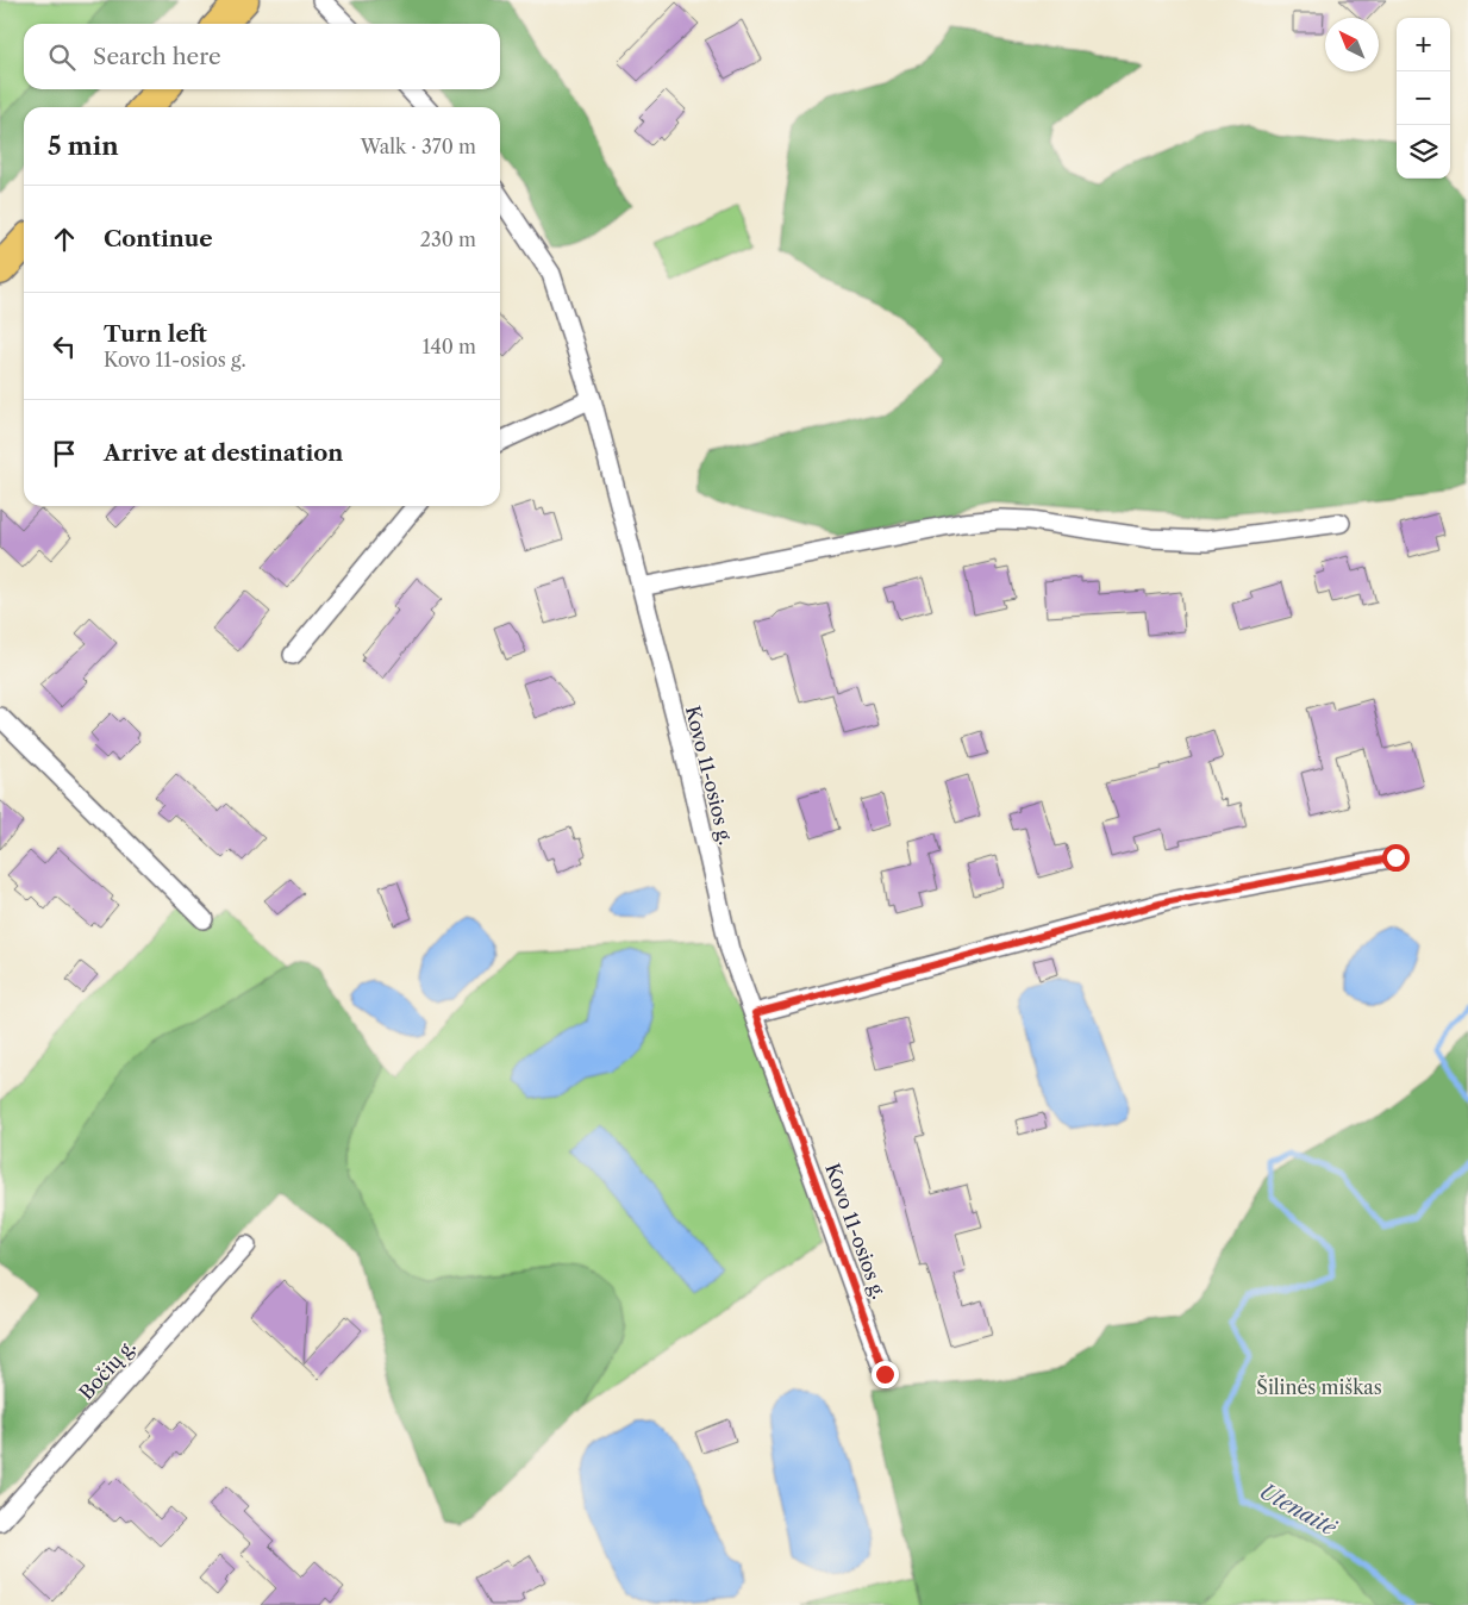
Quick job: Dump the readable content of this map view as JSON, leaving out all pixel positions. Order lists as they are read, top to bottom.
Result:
{
  "streets": {
    "street": ["Kovo 11-osios g.", "Bočių g."]
  },
  "water": ["Utenaitė"],
  "parks": ["Šilinės miškas"],
  "north": "top left",
  "page": {
    "map_buttons": ["+", "−"],
    "search": "Search here",
    "heading": ["5 min", "Walk · 370 m"],
    "list": [
      ["Continue", "230 m"],
      ["Turn left", "Kovo 11-osios g.", "140 m"],
      "Arrive at destination"
    ]
  }
}
